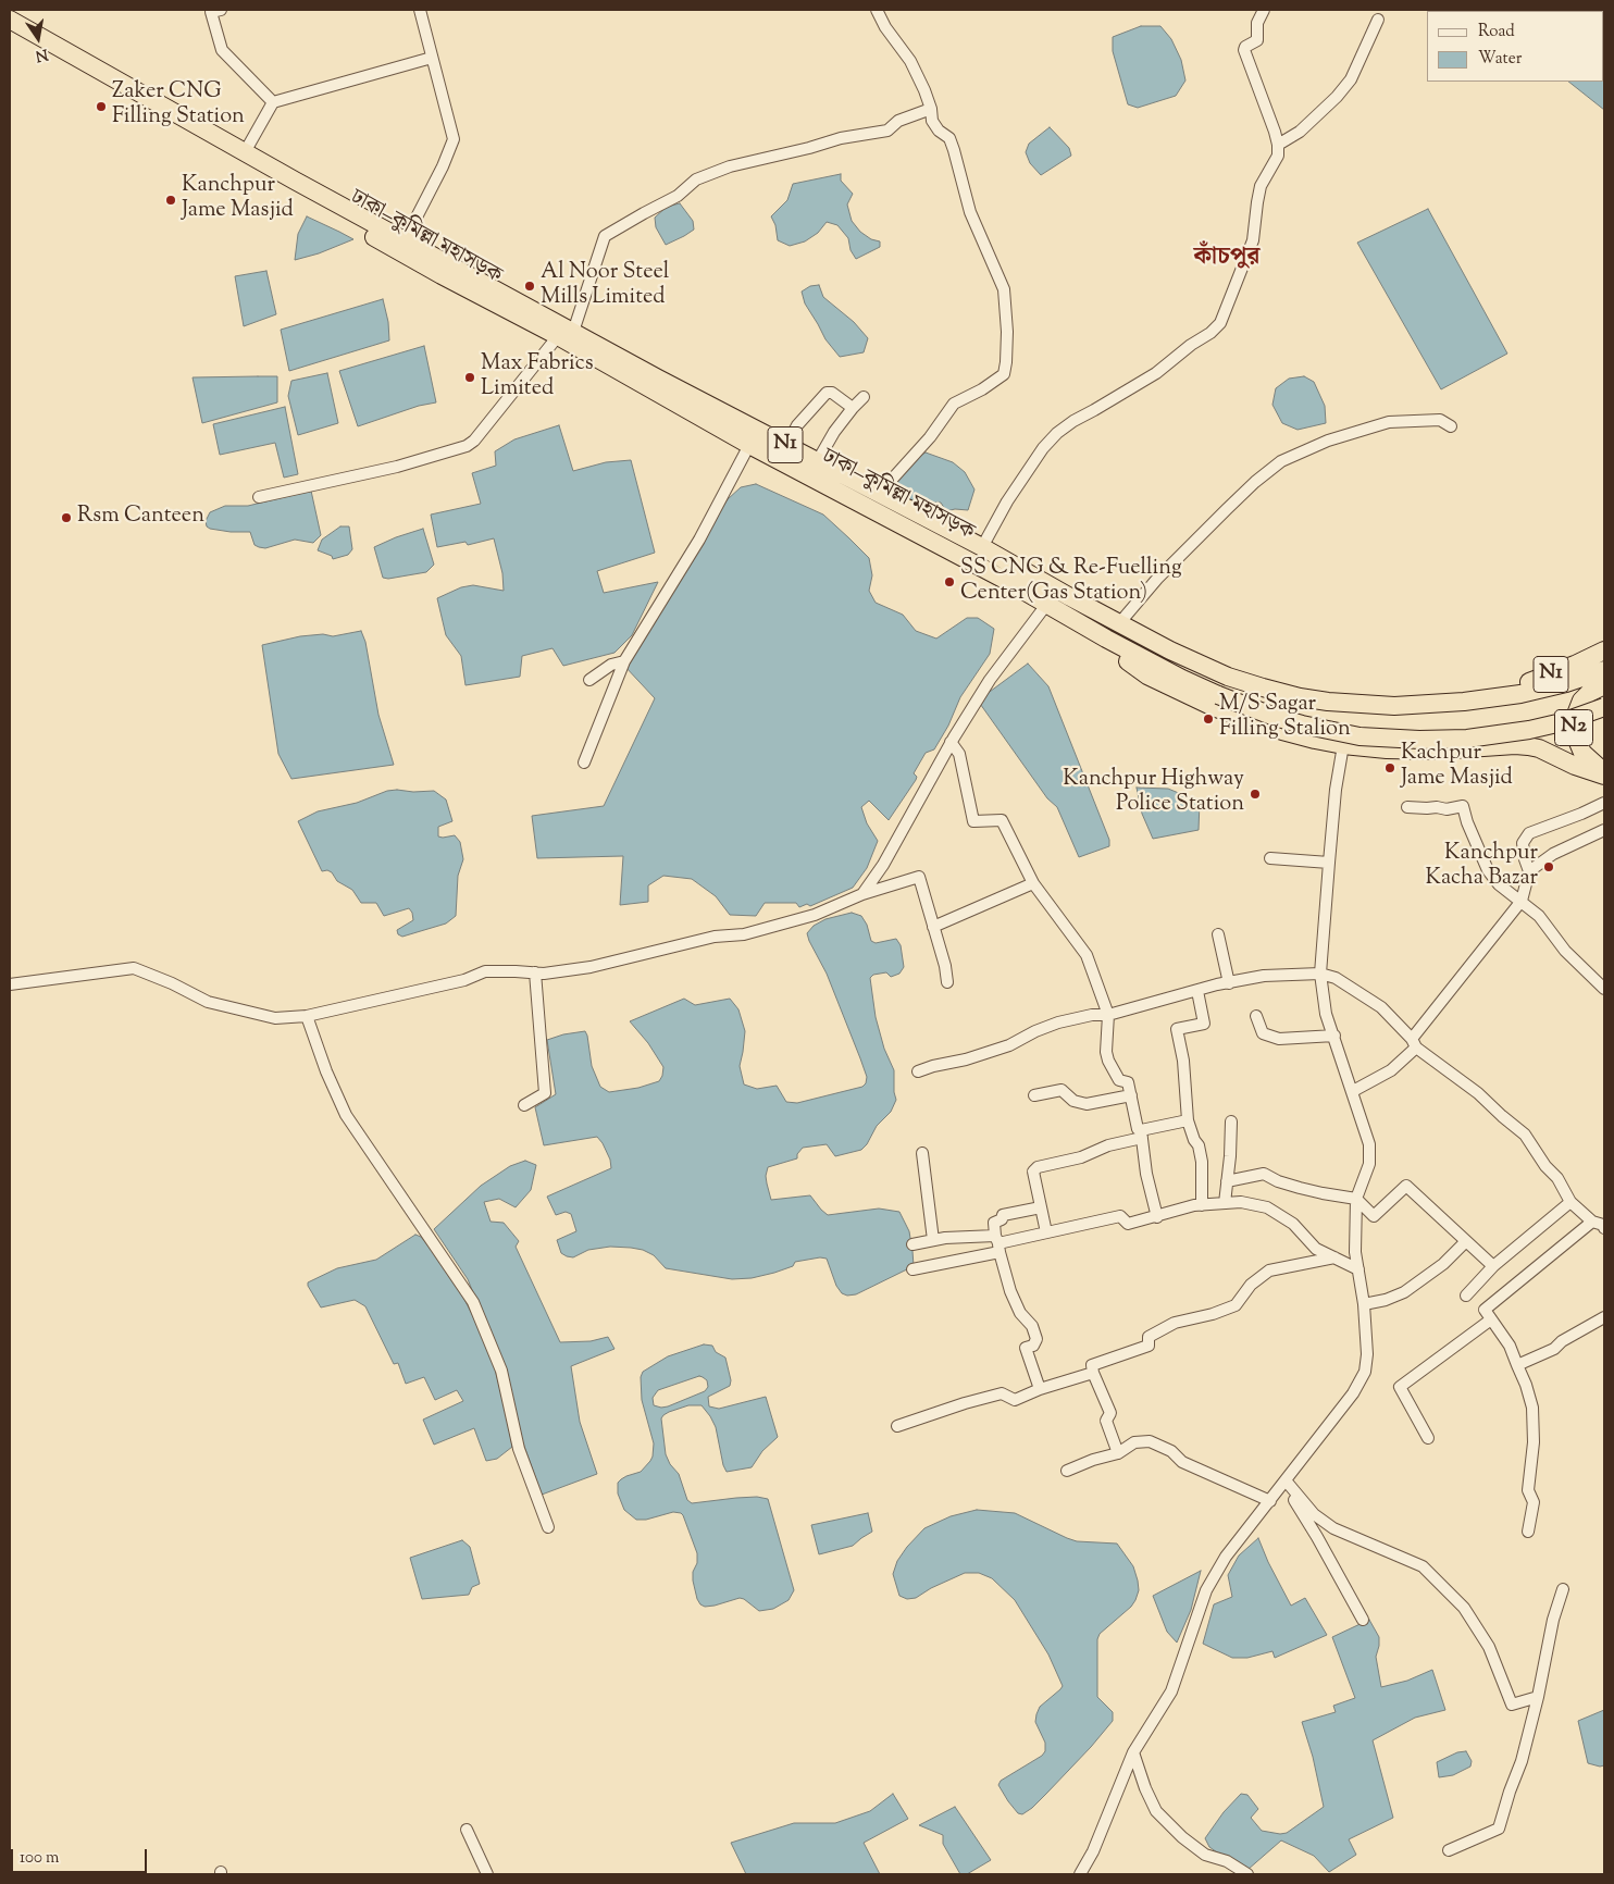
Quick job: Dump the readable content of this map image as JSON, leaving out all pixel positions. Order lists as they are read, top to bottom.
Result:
{
  "streets": {
    "highway": ["ঢাকা–কুমিল্লা মহাসড়ক", "N1", "N2"]
  },
  "crossings": [
    ["ঢাকা–কুমিল্লা মহাসড়ক", "N1"],
    ["N1", "N2"]
  ],
  "districts": ["কাঁচপুর"],
  "places": [
    "Zaker CNG Filling Station",
    "Kanchpur Jame Masjid",
    "Al Noor Steel Mills Limited",
    "Max Fabrics Limited",
    "Rsm Canteen",
    "SS CNG & Re-Fuelling Center(Gas Station)",
    "M/S Sagar Filling Stalion",
    "Kachpur Jame Masjid",
    "Kanchpur Highway Police Station",
    "Kanchpur Kacha Bazar"
  ],
  "legend": ["Road", "Water"],
  "scale_bar": "100 m",
  "north": "bottom"
}
